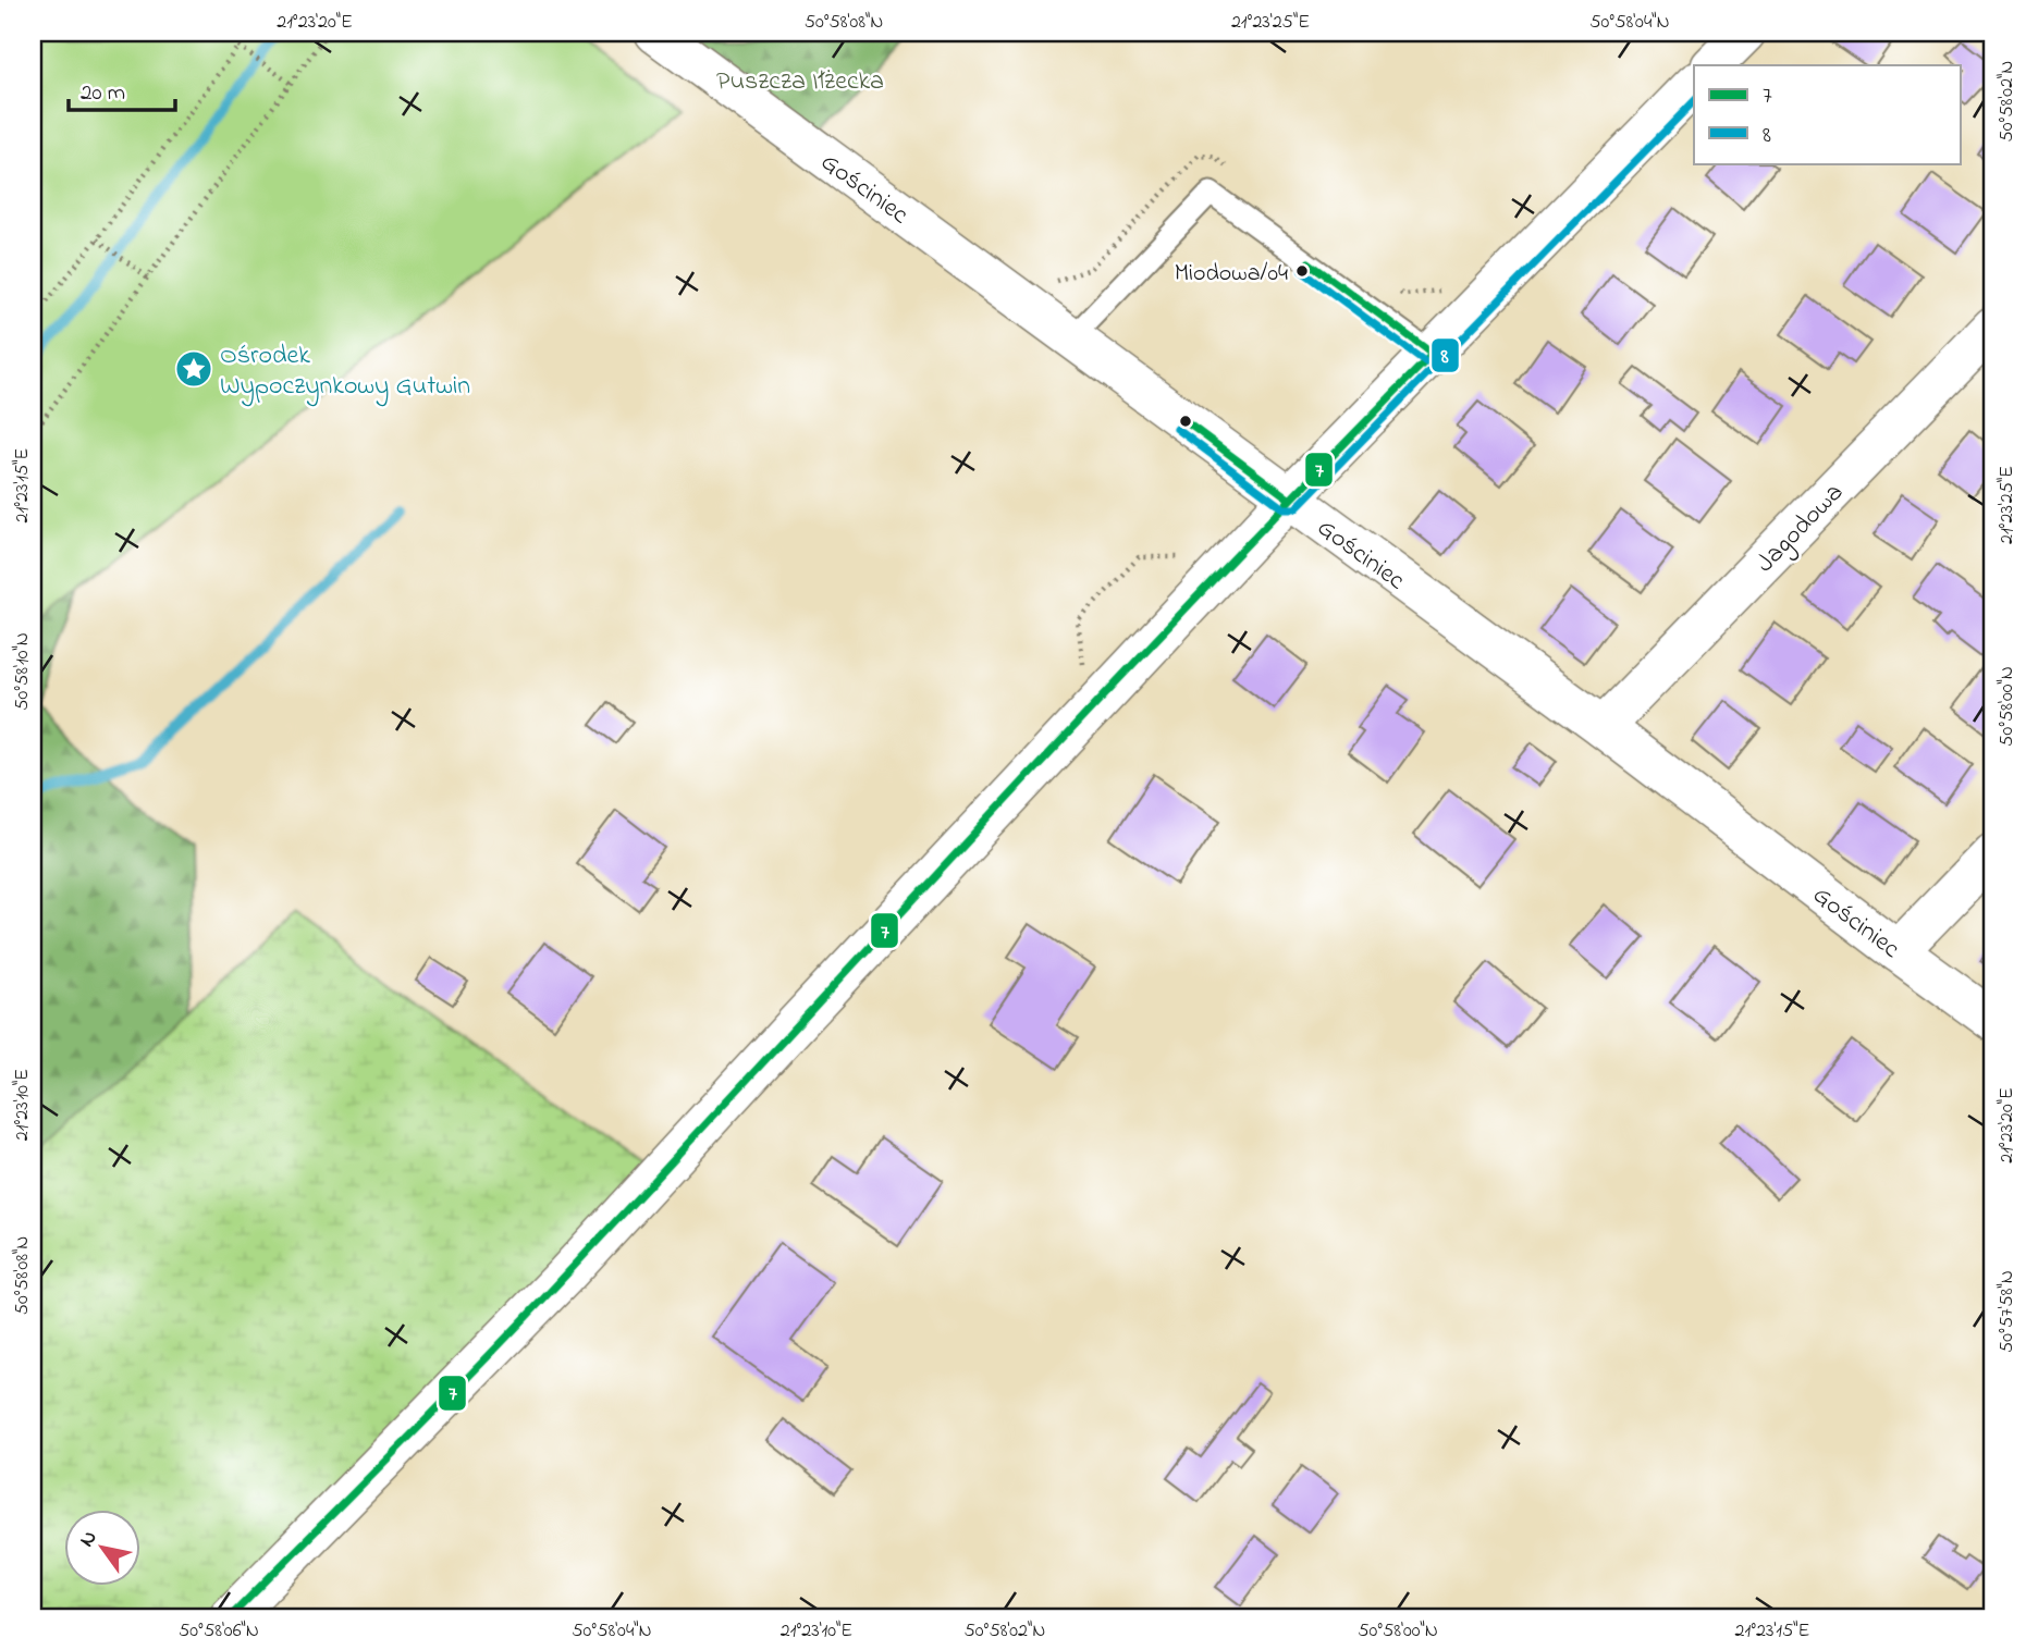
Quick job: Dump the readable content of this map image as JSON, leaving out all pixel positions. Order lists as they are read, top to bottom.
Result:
{
  "streets": {
    "street": ["Gościniec", "Jagodowa"]
  },
  "crossings": [
    ["Gościniec", "Jagodowa"]
  ],
  "parks": ["Puszcza Iłżecka"],
  "places": {
    "other": ["Miodowa/04"],
    "place": ["Ośrodek Wypoczynkowy Gutwin"]
  },
  "lines": ["transit line 8", "transit line 7"],
  "legend": ["7", "8"],
  "scale_bar": "20 m",
  "north": "top left",
  "coordinates": [
    "21°23'20\"E",
    "50°58'08\"N",
    "21°23'25\"E",
    "50°58'04\"N",
    "50°58'02\"N",
    "21°23'15\"E",
    "50°58'10\"N",
    "50°58'00\"N",
    "21°23'10\"E",
    "50°57'58\"N",
    "50°58'06\"N"
  ]
}
